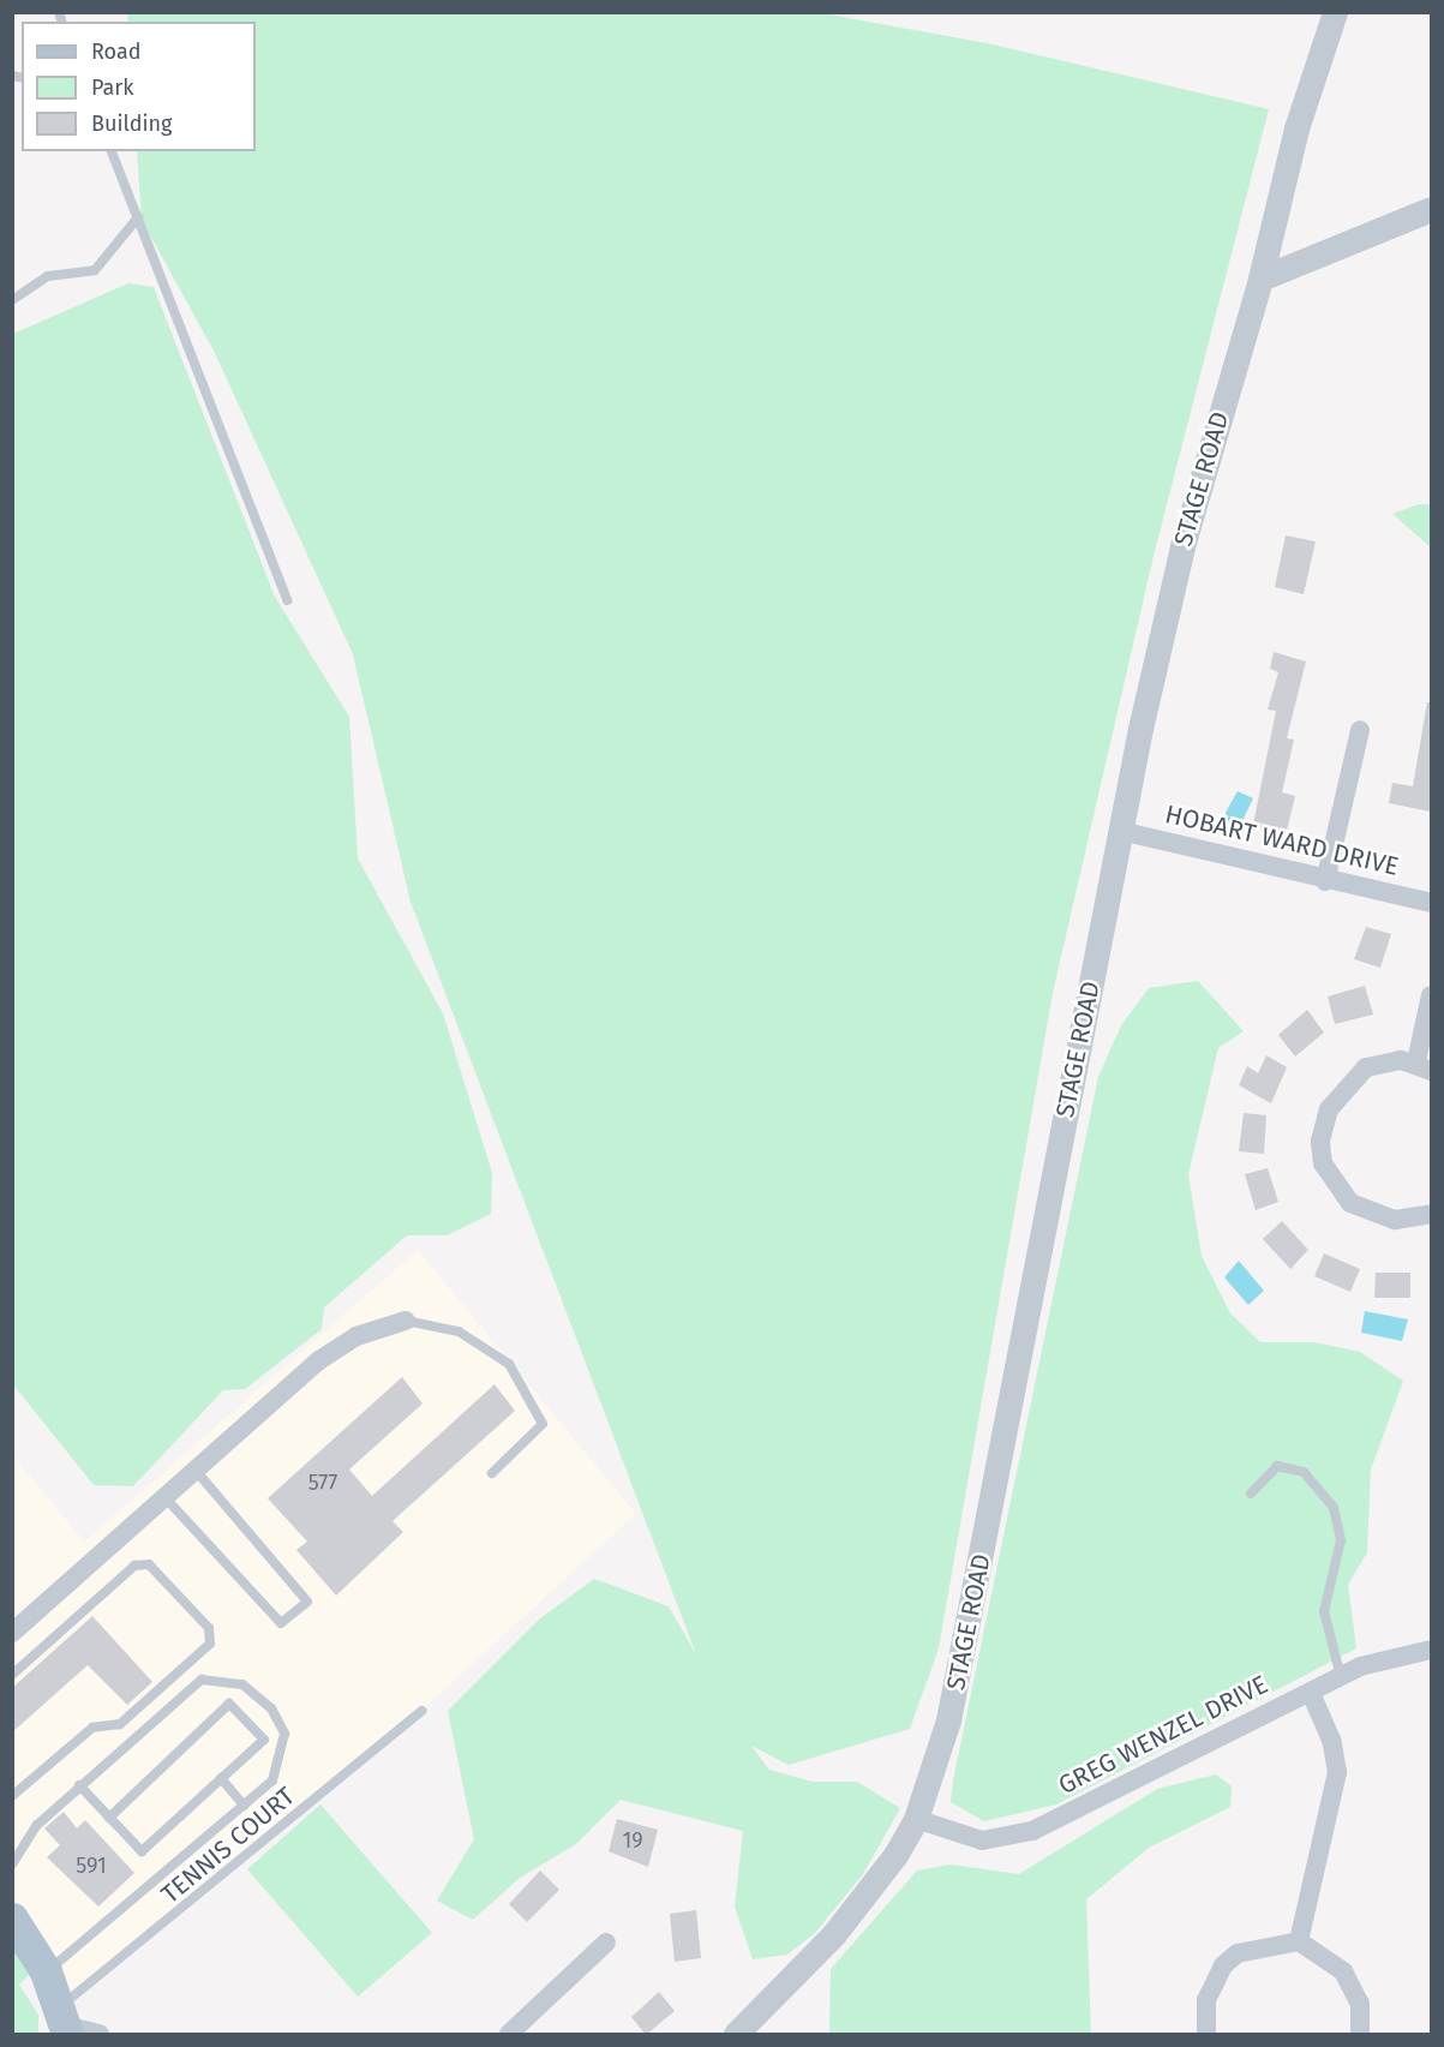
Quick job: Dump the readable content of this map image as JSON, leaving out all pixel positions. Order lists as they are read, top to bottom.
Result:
{
  "streets": {
    "street": ["STAGE ROAD", "HOBART WARD DRIVE", "GREG WENZEL DRIVE"],
    "lane": ["TENNIS COURT"]
  },
  "crossings": [
    ["STAGE ROAD", "HOBART WARD DRIVE"],
    ["STAGE ROAD", "GREG WENZEL DRIVE"]
  ],
  "house_numbers": ["577", "19", "591"],
  "legend": ["Road", "Park", "Building"]
}
